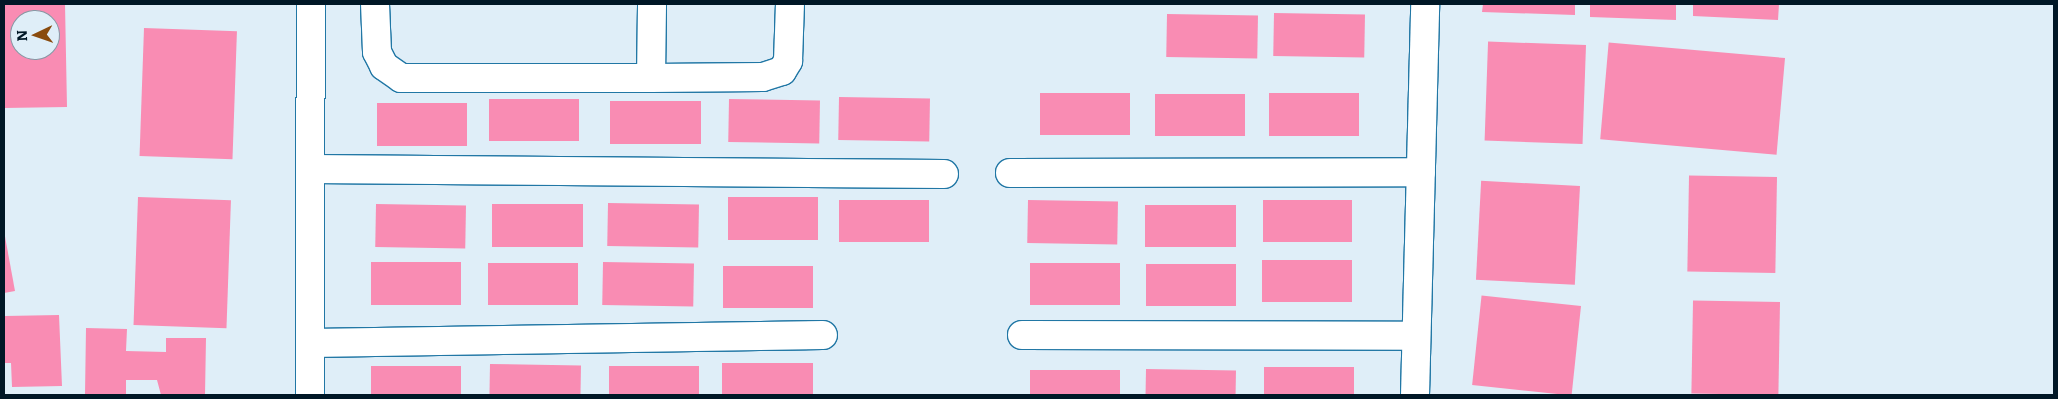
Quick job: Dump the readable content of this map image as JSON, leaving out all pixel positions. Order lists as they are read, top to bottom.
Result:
{
  "north": "left"
}
